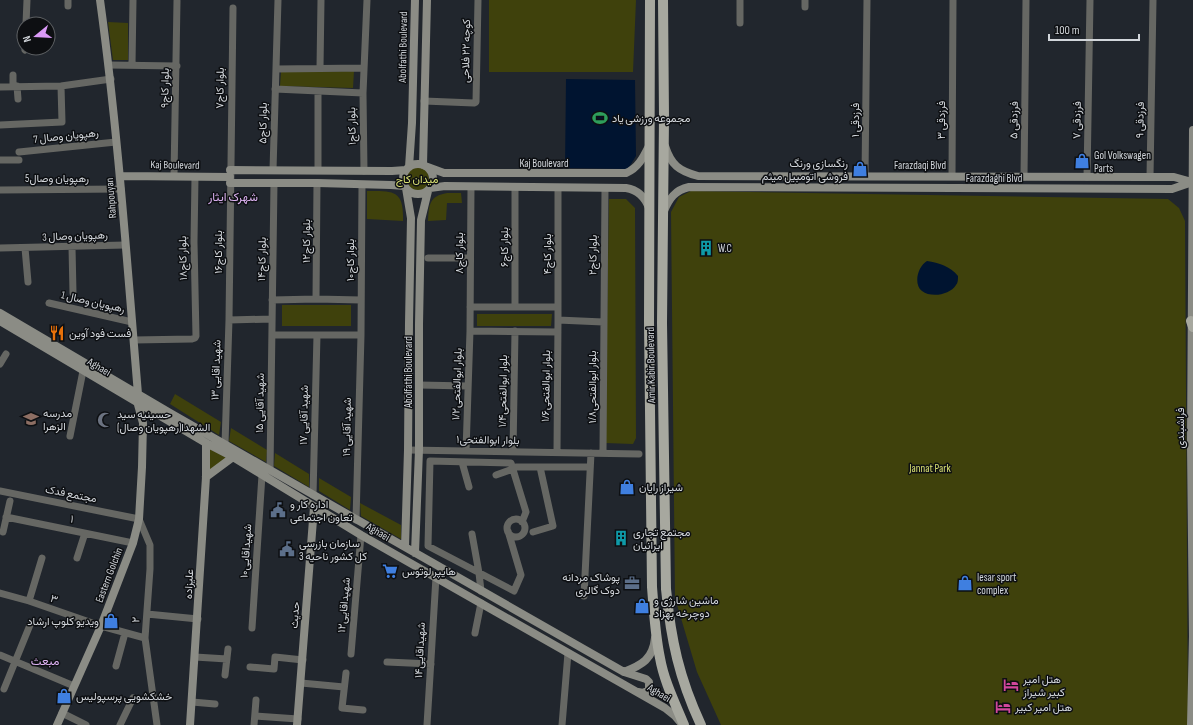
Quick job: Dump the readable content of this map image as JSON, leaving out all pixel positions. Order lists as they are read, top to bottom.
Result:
{
  "streets": {
    "main road": ["Amir Kabir Boulevard"],
    "street": [
      "Abolfathi Boulevard",
      "کوچه ۲۲ فلاحی",
      "بلوار کاج۹",
      "بلوار کاج۷",
      "فرزدقی ۱",
      "فرزدقی ۳",
      "فرزدقی ۵",
      "فرزدقی ۷",
      "فرزدقی ۹",
      "بلوار کاج۵",
      "بلوار کاج۱",
      "7 رهپویان وصال",
      "Kaj Boulevard",
      "Farazdaqi Blvd",
      "رهپویان وصال5",
      "Farazdaghi Blvd",
      "Rahpouyan",
      "3 رهپویان وصال",
      "بلوار کاج۱۲",
      "بلوار کاج۶",
      "بلوار کاج۱۶",
      "بلوار کاج۸",
      "بلوار کاج۴",
      "بلوار کاج۲",
      "بلوار کاج۱۸",
      "بلوار کاج۱۴",
      "بلوار کاج۱۰",
      "1 رهپویان وصال",
      "Aghaei",
      "شهید اقایی ۱۳",
      "بلوار ابوالفتحی۱/۲",
      "بلوار ابوالفتحی۱/۶",
      "بلوار ابوالفتحی۱/۸",
      "بلوار ابوالفتحی۱/۴",
      "شهید آقایی ۱۵",
      "شهید آقایی ۱۷",
      "شهید آقایی ۱۹",
      "فراشبندی",
      "بلوار ابوالفتحی۱",
      "مجتمع فدک",
      "۱",
      "شهیداقایی۱۰",
      "Eastern Golchin",
      "علیزاده",
      "۳",
      "شهیداقایی۱۲",
      "حدیث",
      "۲",
      "شهیداقایی۱۴"
    ]
  },
  "crossings": [
    ["Abolfathi Boulevard", "کوچه ۲۲ فلاحی"],
    ["Abolfathi Boulevard", "Kaj Boulevard"],
    ["Abolfathi Boulevard", "Aghaei"],
    ["Abolfathi Boulevard", "بلوار ابوالفتحی۱"],
    ["بلوار کاج۹", "Kaj Boulevard"],
    ["بلوار کاج۷", "Kaj Boulevard"],
    ["بلوار کاج۷", "بلوار کاج۱۶"],
    ["فرزدقی ۱", "Farazdaqi Blvd"],
    ["فرزدقی ۳", "Farazdaqi Blvd"],
    ["فرزدقی ۵", "Farazdaqi Blvd"],
    ["فرزدقی ۷", "Farazdaqi Blvd"],
    ["فرزدقی ۹", "Farazdaqi Blvd"],
    ["بلوار کاج۵", "Kaj Boulevard"],
    ["بلوار کاج۱", "Kaj Boulevard"],
    ["7 رهپویان وصال", "Rahpouyan"],
    ["Kaj Boulevard", "Rahpouyan"],
    ["Kaj Boulevard", "بلوار کاج۱۲"],
    ["Kaj Boulevard", "بلوار کاج۱۶"],
    ["Kaj Boulevard", "بلوار کاج۱۸"],
    ["Kaj Boulevard", "بلوار کاج۱۴"],
    ["Kaj Boulevard", "بلوار کاج۱۰"],
    ["Farazdaqi Blvd", "Farazdaghi Blvd"],
    ["Farazdaqi Blvd", "Amir Kabir Boulevard"],
    ["Farazdaqi Blvd", "فراشبندی"],
    ["رهپویان وصال5", "Rahpouyan"],
    ["Farazdaghi Blvd", "Amir Kabir Boulevard"],
    ["Farazdaghi Blvd", "فراشبندی"],
    ["Rahpouyan", "3 رهپویان وصال"],
    ["Rahpouyan", "بلوار کاج۱۸"],
    ["Rahpouyan", "1 رهپویان وصال"],
    ["Rahpouyan", "Aghaei"],
    ["Rahpouyan", "Eastern Golchin"],
    ["بلوار کاج۱۶", "شهید اقایی ۱۳"],
    ["بلوار کاج۸", "بلوار ابوالفتحی۱/۲"],
    ["بلوار کاج۴", "بلوار ابوالفتحی۱/۶"],
    ["بلوار کاج۲", "بلوار ابوالفتحی۱/۸"],
    ["بلوار کاج۱۴", "شهید آقایی ۱۵"],
    ["بلوار کاج۱۰", "شهید آقایی ۱۹"],
    ["Amir Kabir Boulevard", "Aghaei"],
    ["Aghaei", "شهید اقایی ۱۳"],
    ["Aghaei", "شهید آقایی ۱۵"],
    ["Aghaei", "شهید آقایی ۱۷"],
    ["Aghaei", "شهید آقایی ۱۹"],
    ["Aghaei", "شهیداقایی۱۰"],
    ["Aghaei", "علیزاده"],
    ["Aghaei", "شهیداقایی۱۲"],
    ["Aghaei", "حدیث"],
    ["Aghaei", "شهیداقایی۱۴"],
    ["بلوار ابوالفتحی۱/۲", "بلوار ابوالفتحی۱"],
    ["بلوار ابوالفتحی۱/۶", "بلوار ابوالفتحی۱"],
    ["بلوار ابوالفتحی۱/۸", "بلوار ابوالفتحی۱"],
    ["بلوار ابوالفتحی۱/۴", "بلوار ابوالفتحی۱"],
    ["مجتمع فدک", "Eastern Golchin"],
    ["مجتمع فدک", "۲"],
    ["۱", "Eastern Golchin"],
    ["Eastern Golchin", "۳"],
    ["Eastern Golchin", "۲"],
    ["۳", "۲"]
  ],
  "districts": ["شهرک ایثار", "مبعث"],
  "parks": ["میدان کاج", "Jannat Park"],
  "places": {
    "sports": ["مجموعه ورزشی یاد"],
    "shop": [
      "Gol Volkswagen Parts",
      "رنگسازی ورنگ فروشی اتومبیل میثم",
      "شیراز رایان",
      "Iesar sport complex",
      "ماشین شارژی و دوچرخه بهزاد",
      "ویدیو کلوپ ارشاد",
      "خشکشویی پرسپولیس"
    ],
    "building": ["W.C", "مجتمع تجاری ایرانیان"],
    "restaurant": ["فست فود آوین"],
    "school or university": ["مدرسه الزهرا"],
    "mosque": ["حسینیه سید الشهدا(رهپویان وصال)"],
    "public building": ["اداره کار و تعاون اجتماعی", "سازمان بازرسی کل کشور ناحیه 3"],
    "supermarket": ["هایپر لوتوس"],
    "office": ["پوشاک مردانه دوک گالری"],
    "hotel": ["هتل امیر کبیر شیراز", "هتل امیر کبیر"]
  },
  "scale_bar": "100 m",
  "north": "left"
}
